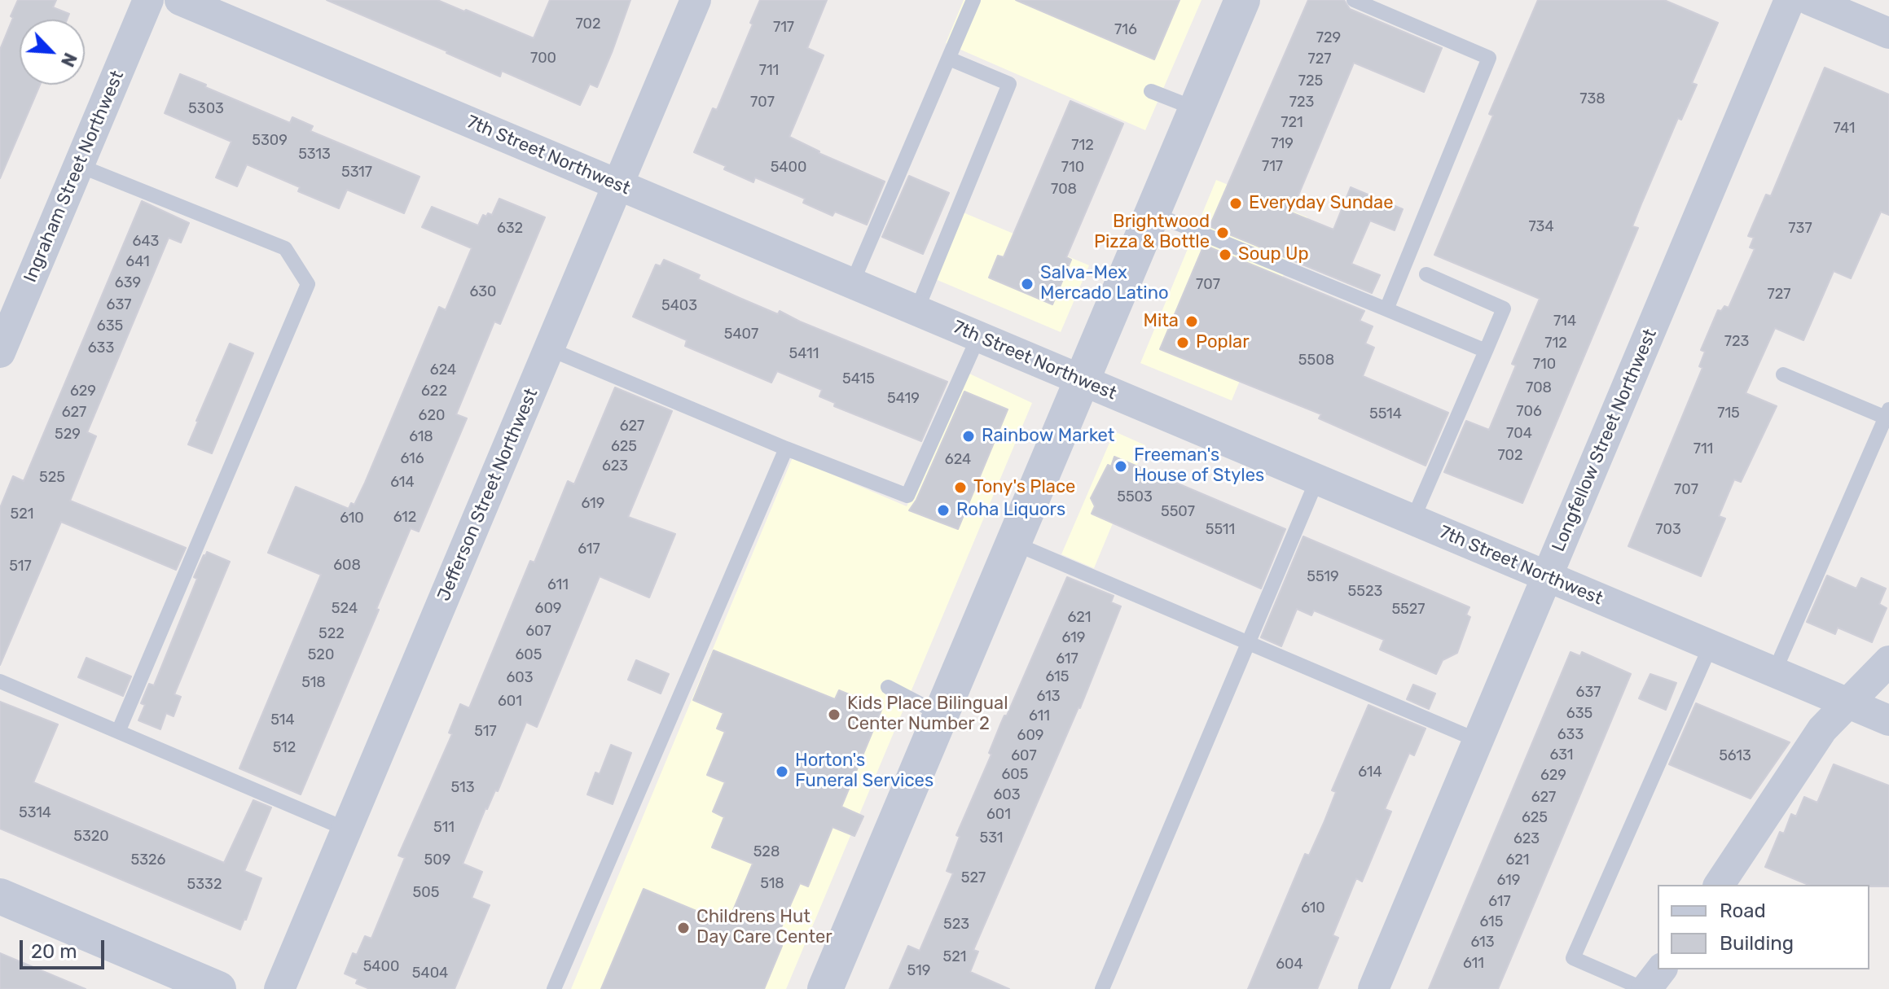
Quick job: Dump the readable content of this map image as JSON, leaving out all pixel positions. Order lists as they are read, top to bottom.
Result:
{
  "streets": {
    "street": [
      "7th Street Northwest",
      "Ingraham Street Northwest",
      "Longfellow Street Northwest",
      "Jefferson Street Northwest"
    ]
  },
  "crossings": [
    ["7th Street Northwest", "Longfellow Street Northwest"],
    ["7th Street Northwest", "Jefferson Street Northwest"]
  ],
  "places": [
    "Everyday Sundae",
    "Brightwood Pizza & Bottle",
    "Soup Up",
    "Salva-Mex Mercado Latino",
    "Mita",
    "Poplar",
    "Rainbow Market",
    "Freeman's House of Styles",
    "Tony's Place",
    "Roha Liquors",
    "Kids Place Bilingual Center Number 2",
    "Horton's Funeral Services",
    "Childrens Hut Day Care Center"
  ],
  "house_numbers": [
    "702",
    "717",
    "716",
    "729",
    "700",
    "727",
    "711",
    "725",
    "738",
    "707",
    "723",
    "5303",
    "721",
    "741",
    "5309",
    "719",
    "712",
    "5313",
    "717",
    "5400",
    "710",
    "5317",
    "708",
    "734",
    "632",
    "737",
    "643",
    "641",
    "639",
    "707",
    "630",
    "727",
    "637",
    "5403",
    "714",
    "635",
    "5407",
    "723",
    "712",
    "633",
    "5411",
    "5508",
    "710",
    "624",
    "5415",
    "708",
    "629",
    "622",
    "5419",
    "706",
    "627",
    "715",
    "5514",
    "620",
    "627",
    "704",
    "529",
    "618",
    "625",
    "711",
    "702",
    "616",
    "624",
    "623",
    "525",
    "614",
    "707",
    "5503",
    "619",
    "5507",
    "521",
    "612",
    "610",
    "5511",
    "703",
    "617",
    "608",
    "517",
    "5519",
    "611",
    "5523",
    "524",
    "609",
    "5527",
    "621",
    "607",
    "522",
    "619",
    "520",
    "605",
    "617",
    "615",
    "603",
    "518",
    "637",
    "613",
    "601",
    "635",
    "611",
    "514",
    "517",
    "633",
    "609",
    "512",
    "631",
    "607",
    "5613",
    "614",
    "605",
    "629",
    "513",
    "603",
    "627",
    "5314",
    "601",
    "625",
    "511",
    "5320",
    "531",
    "623",
    "528",
    "5326",
    "509",
    "621",
    "527",
    "619",
    "518",
    "5332",
    "505",
    "617",
    "610",
    "615",
    "523",
    "613",
    "521",
    "611",
    "604",
    "5400",
    "519",
    "5404"
  ],
  "legend": ["Road", "Building"],
  "scale_bar": "20 m",
  "north": "bottom right"
}
